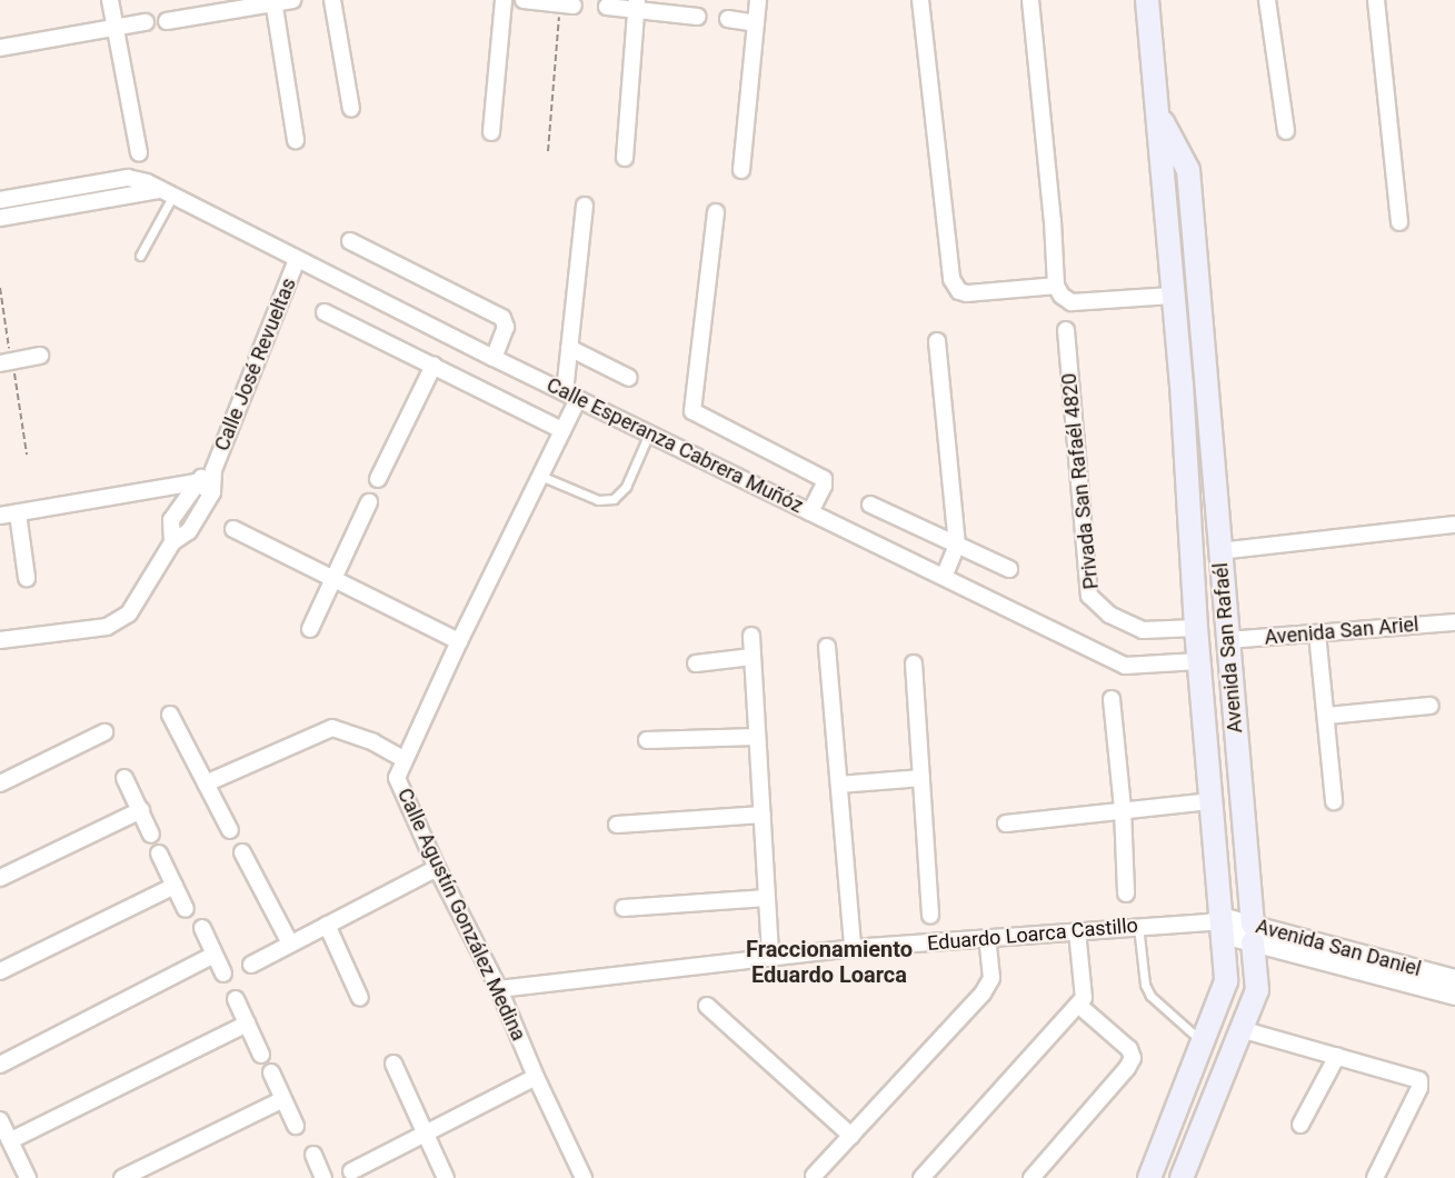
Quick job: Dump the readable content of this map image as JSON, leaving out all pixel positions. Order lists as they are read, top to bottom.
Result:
{
  "streets": {
    "main road": ["Avenida San Rafaél"],
    "street": [
      "Calle José Revueltas",
      "Calle Esperanza Cabrera Muñóz",
      "Privada San Rafaél 4820",
      "Avenida San Ariel",
      "Calle Agustín González Medina",
      "Eduardo Loarca Castillo",
      "Avenida San Daniel"
    ]
  },
  "crossings": [
    ["Calle José Revueltas", "Calle Esperanza Cabrera Muñóz"],
    ["Calle Esperanza Cabrera Muñóz", "Avenida San Rafaél"],
    ["Calle Esperanza Cabrera Muñóz", "Calle Agustín González Medina"],
    ["Privada San Rafaél 4820", "Avenida San Rafaél"],
    ["Avenida San Ariel", "Avenida San Rafaél"],
    ["Avenida San Rafaél", "Eduardo Loarca Castillo"],
    ["Avenida San Rafaél", "Avenida San Daniel"],
    ["Calle Agustín González Medina", "Eduardo Loarca Castillo"],
    ["Eduardo Loarca Castillo", "Avenida San Daniel"]
  ],
  "districts": ["Fraccionamiento Eduardo Loarca"]
}
